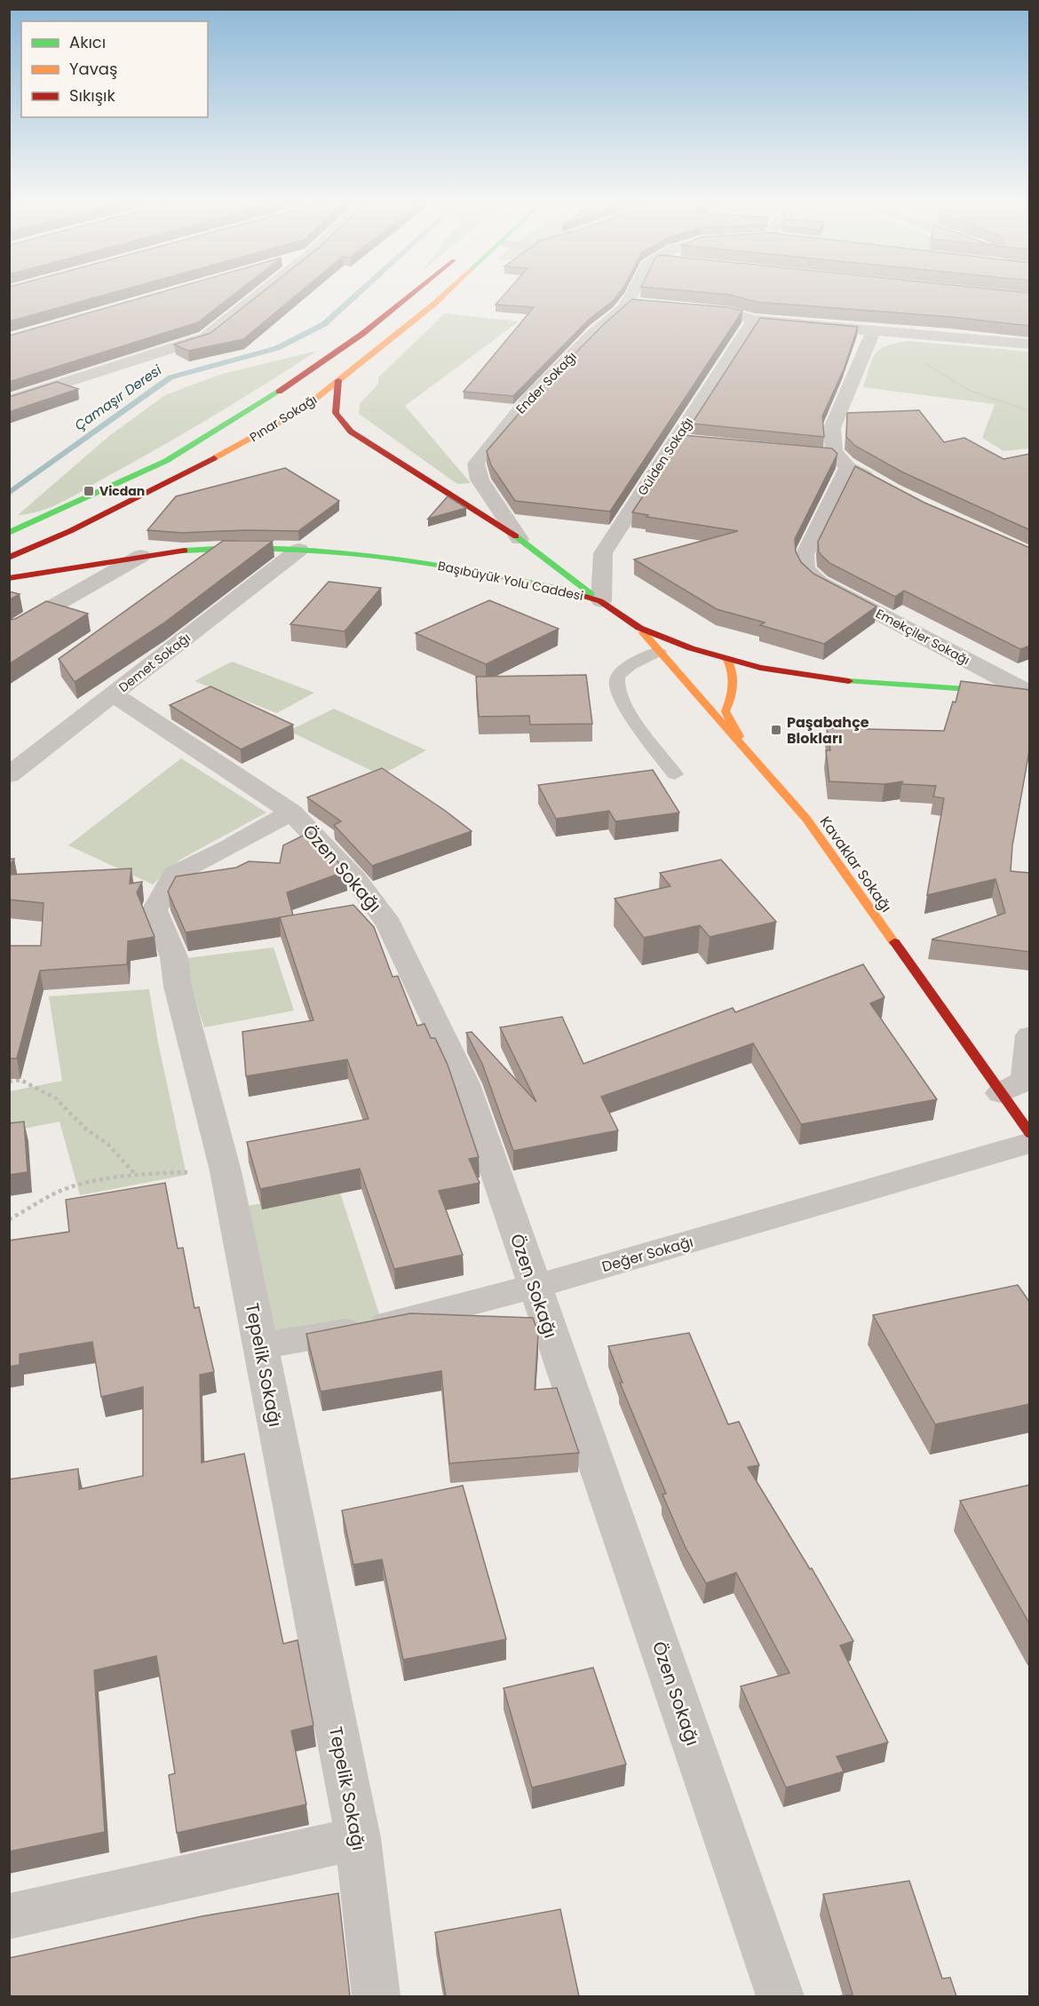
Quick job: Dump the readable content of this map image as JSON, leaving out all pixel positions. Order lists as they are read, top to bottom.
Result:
{
  "streets": {
    "main road": ["Pınar Sokağı", "Başıbüyük Yolu Caddesi", "Kavaklar Sokağı"],
    "street": [
      "Ender Sokağı",
      "Gülden Sokağı",
      "Emekçiler Sokağı",
      "Demet Sokağı",
      "Özen Sokağı",
      "Değer Sokağı",
      "Tepelik Sokağı"
    ]
  },
  "crossings": [
    ["Gülden Sokağı", "Başıbüyük Yolu Caddesi"],
    ["Başıbüyük Yolu Caddesi", "Emekçiler Sokağı"],
    ["Başıbüyük Yolu Caddesi", "Demet Sokağı"],
    ["Başıbüyük Yolu Caddesi", "Kavaklar Sokağı"],
    ["Demet Sokağı", "Özen Sokağı"],
    ["Özen Sokağı", "Değer Sokağı"],
    ["Özen Sokağı", "Tepelik Sokağı"],
    ["Değer Sokağı", "Tepelik Sokağı"]
  ],
  "water": ["Çamaşır Deresi"],
  "places": {
    "transit": ["Vicdan", "Paşabahçe Blokları"]
  },
  "legend": ["Akıcı", "Yavaş", "Sıkışık"]
}
